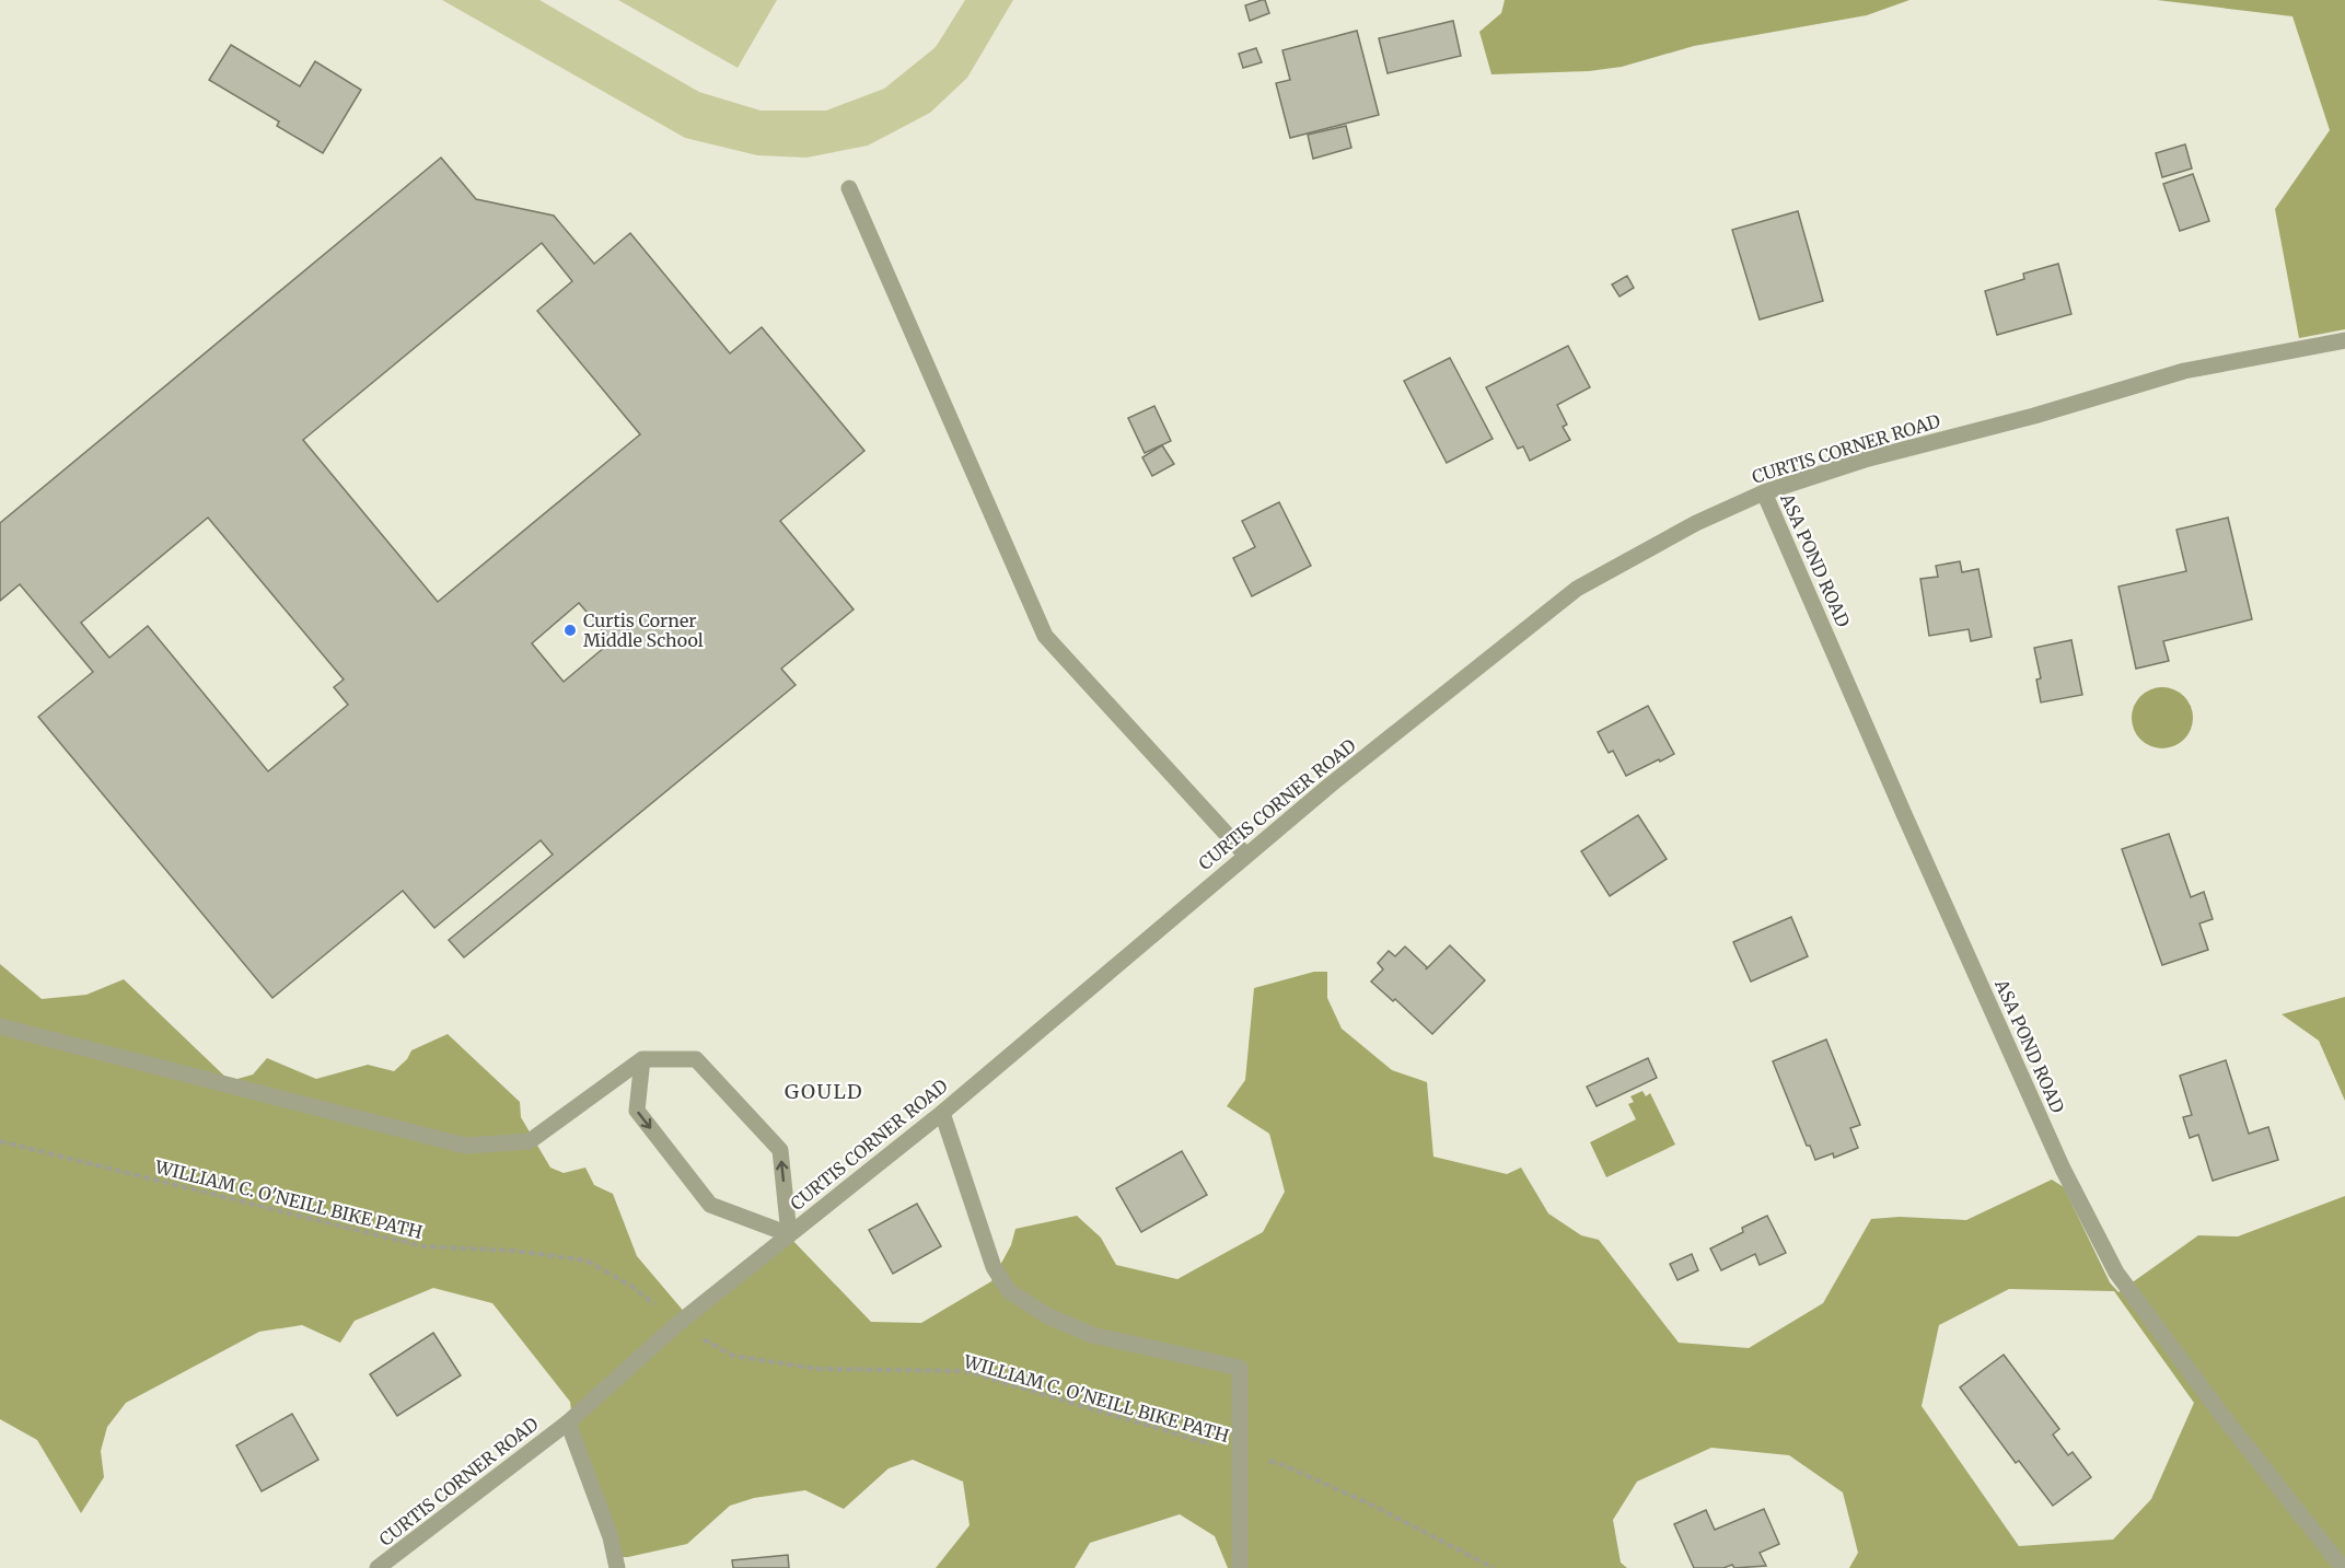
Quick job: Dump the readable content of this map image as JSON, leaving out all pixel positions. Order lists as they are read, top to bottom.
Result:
{
  "streets": {
    "street": ["CURTIS CORNER ROAD", "ASA POND ROAD"],
    "path": ["WILLIAM C. O'NEILL BIKE PATH"]
  },
  "crossings": [
    ["CURTIS CORNER ROAD", "ASA POND ROAD"],
    ["CURTIS CORNER ROAD", "WILLIAM C. O'NEILL BIKE PATH"]
  ],
  "districts": ["GOULD"],
  "places": ["Curtis Corner Middle School"]
}
